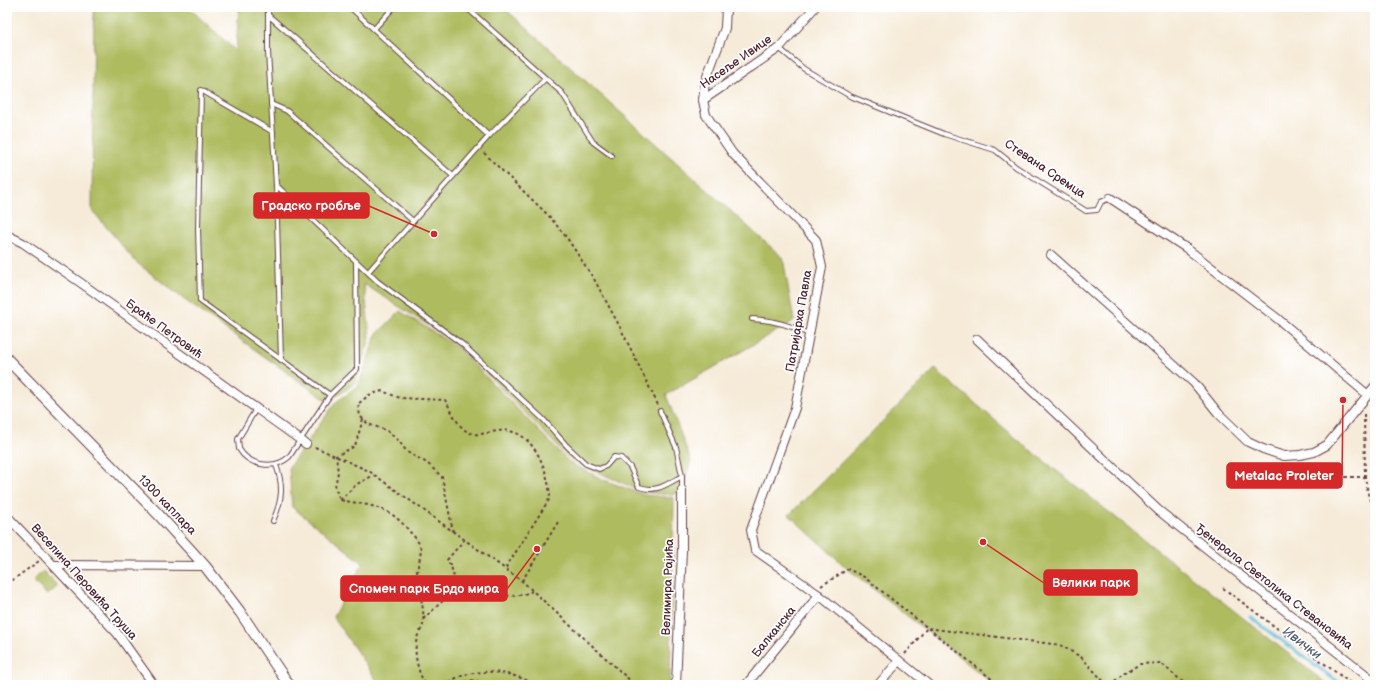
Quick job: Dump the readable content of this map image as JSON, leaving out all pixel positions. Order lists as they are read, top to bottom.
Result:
{
  "streets": {
    "street": [
      "Насеље Ивице",
      "Стевана Сремца",
      "Патријарха Павла",
      "Браће Петровић",
      "1300 каплара",
      "Веселина Перовића Труша",
      "Велимира Рајића",
      "Ђенерала Светолика Стевановића",
      "Балканска"
    ]
  },
  "crossings": [
    ["Насеље Ивице", "Стевана Сремца"],
    ["Насеље Ивице", "Патријарха Павла"],
    ["Патријарха Павла", "Балканска"]
  ],
  "water": ["Ивички"],
  "places": [
    "Градско гробље",
    "Metalac Proleter",
    "Велики парк",
    "Спомен парк Брдо мира"
  ]
}
